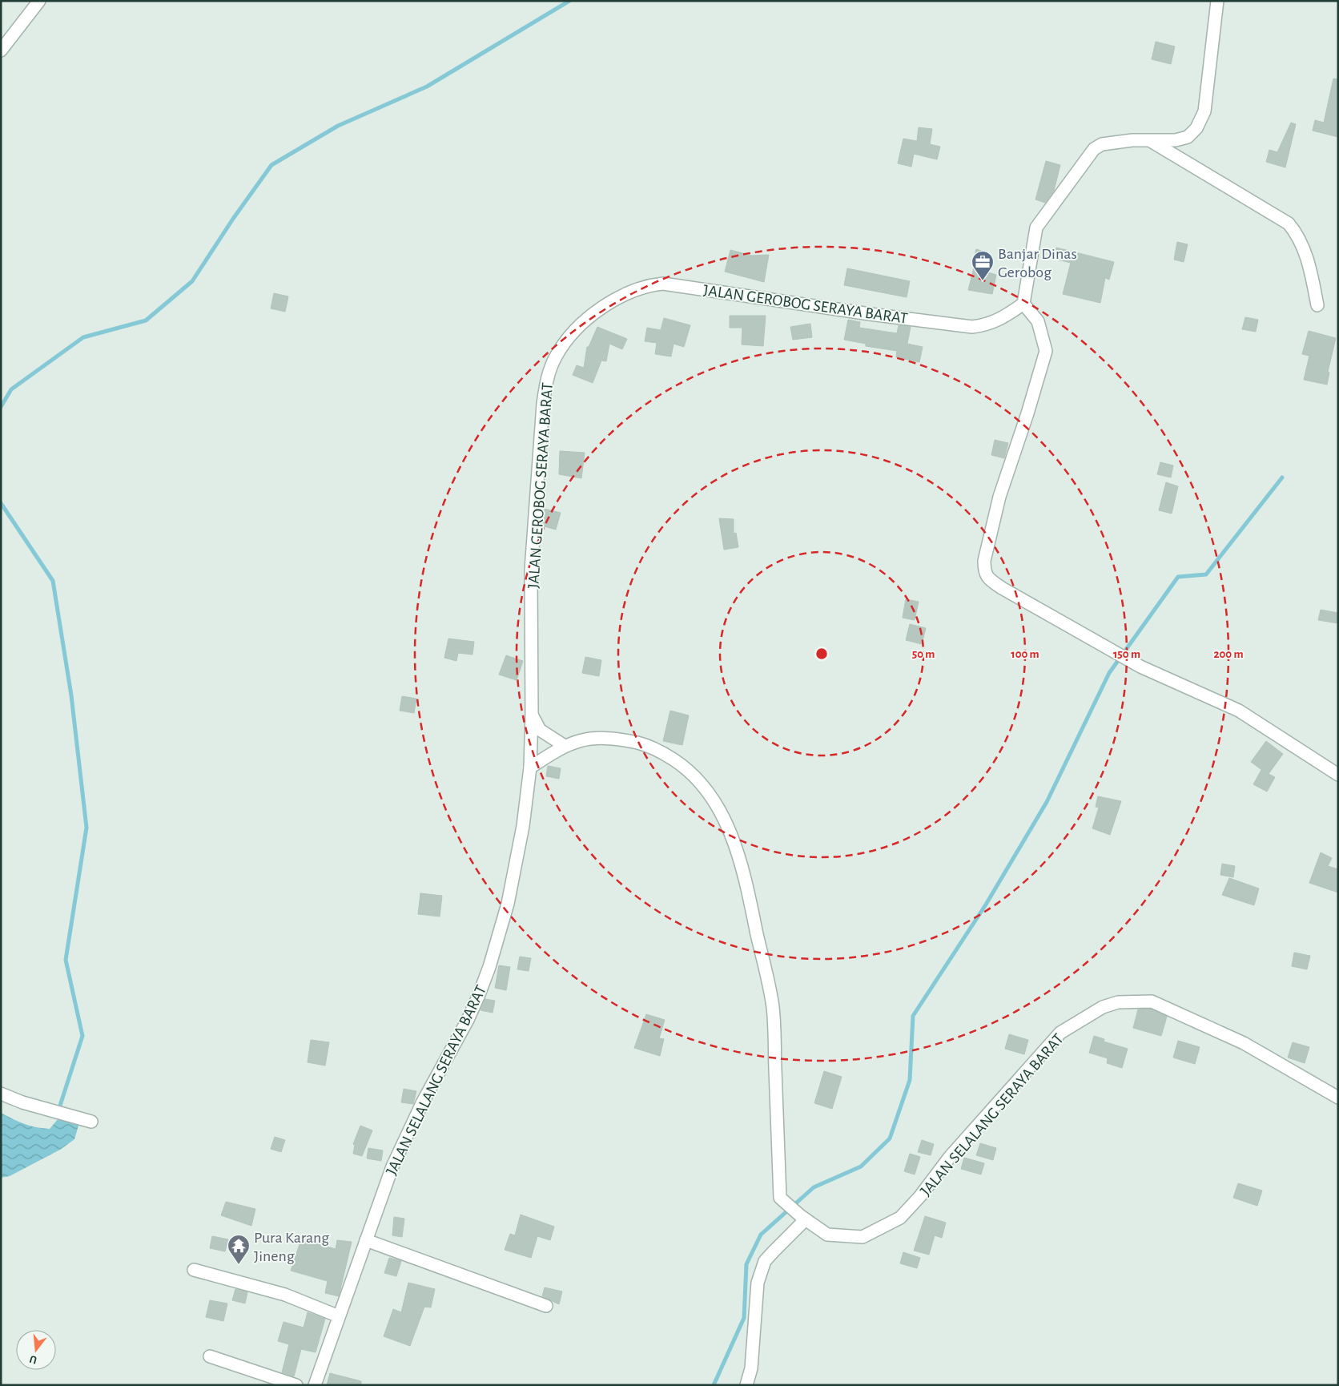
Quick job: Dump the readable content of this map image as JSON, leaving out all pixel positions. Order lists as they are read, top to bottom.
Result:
{
  "streets": {
    "street": ["JALAN GEROBOG SERAYA BARAT", "JALAN SELALANG SERAYA BARAT"]
  },
  "crossings": [
    ["JALAN GEROBOG SERAYA BARAT", "JALAN SELALANG SERAYA BARAT"]
  ],
  "places": {
    "office": ["Banjar Dinas Gerobog"],
    "temple": ["Pura Karang Jineng"]
  },
  "north": "bottom",
  "rings": [
    "50 m",
    "100 m",
    "150 m",
    "200 m"
  ]
}
